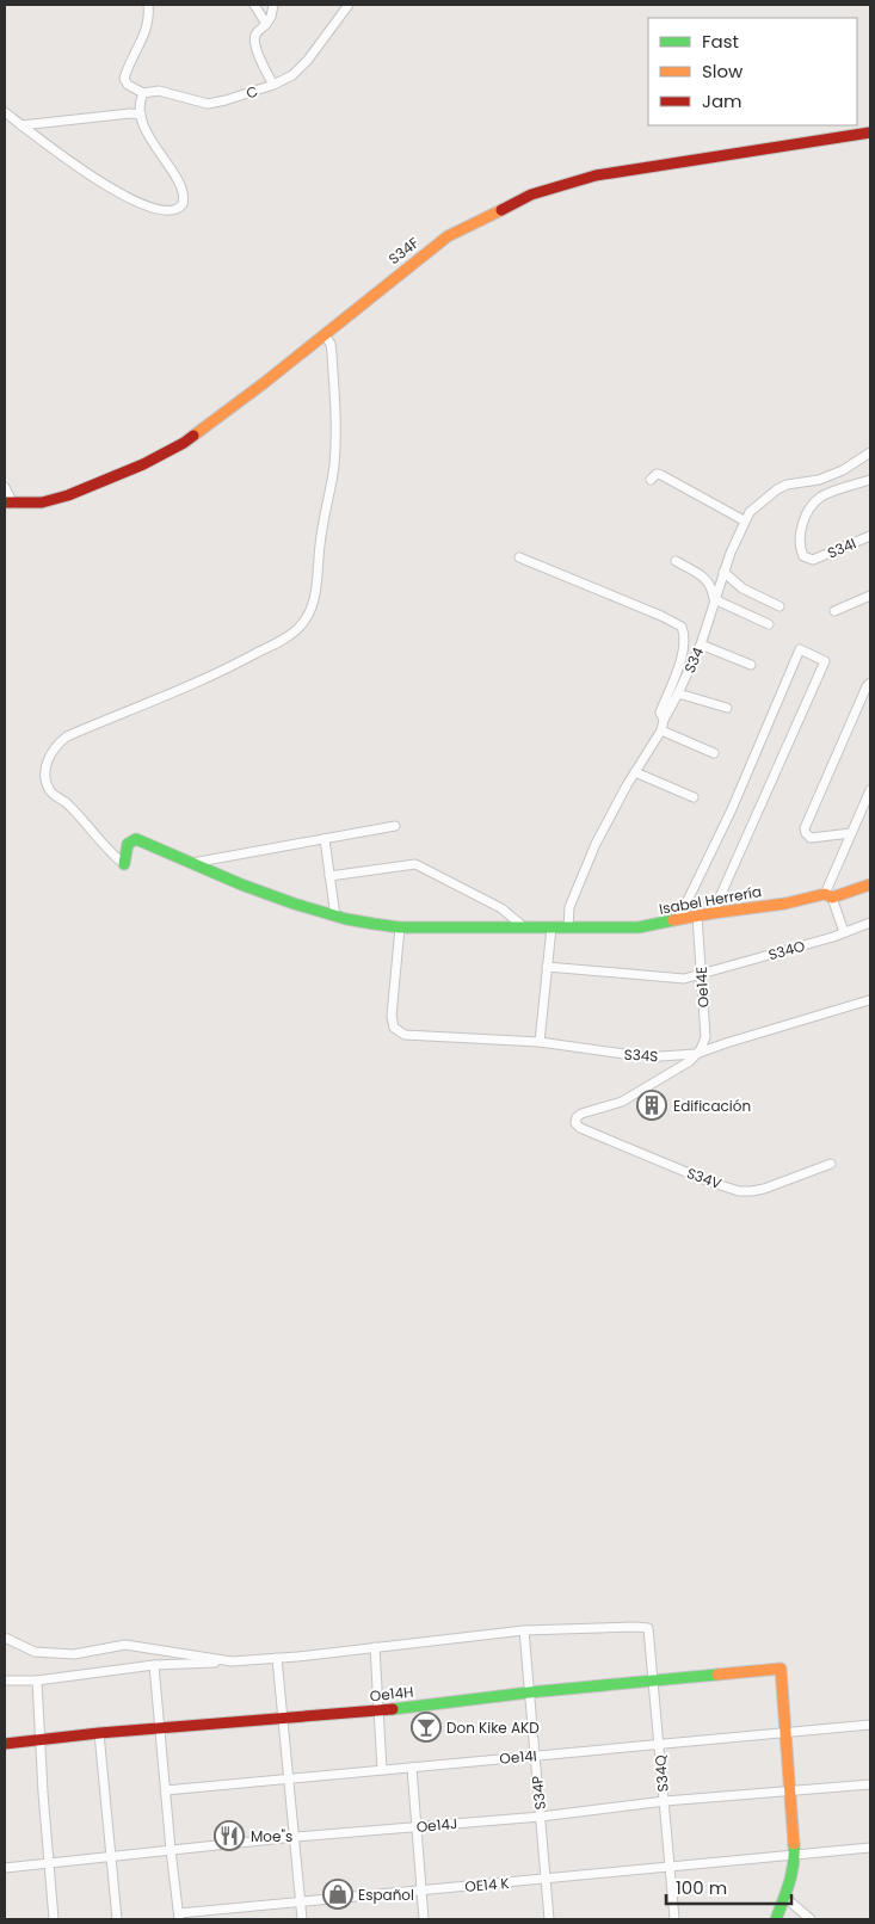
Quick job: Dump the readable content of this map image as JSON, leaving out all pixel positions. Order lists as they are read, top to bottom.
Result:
{
  "streets": {
    "street": [
      "C",
      "S34F",
      "S34I",
      "S34",
      "Isabel Herrería",
      "S34O",
      "Oe14E",
      "S34S",
      "S34V",
      "Oe14H",
      "Oe14I",
      "S34Q",
      "S34P",
      "Oe14J",
      "OE14 K"
    ]
  },
  "crossings": [
    ["S34", "Isabel Herrería"],
    ["Isabel Herrería", "Oe14E"],
    ["Isabel Herrería", "S34S"],
    ["S34O", "Oe14E"],
    ["Oe14E", "S34S"],
    ["Oe14E", "S34V"],
    ["S34S", "S34V"],
    ["Oe14H", "Oe14I"],
    ["Oe14H", "S34Q"],
    ["Oe14H", "S34P"],
    ["Oe14I", "S34Q"],
    ["Oe14I", "S34P"],
    ["S34Q", "S34P"],
    ["S34Q", "Oe14J"],
    ["S34Q", "OE14 K"],
    ["S34P", "Oe14J"],
    ["S34P", "OE14 K"]
  ],
  "places": {
    "building": ["Edificación"],
    "bar": ["Don Kike AKD"],
    "restaurant": ["Moe\"s"],
    "shop": ["Español"]
  },
  "legend": ["Fast", "Slow", "Jam"],
  "scale_bar": "100 m"
}
